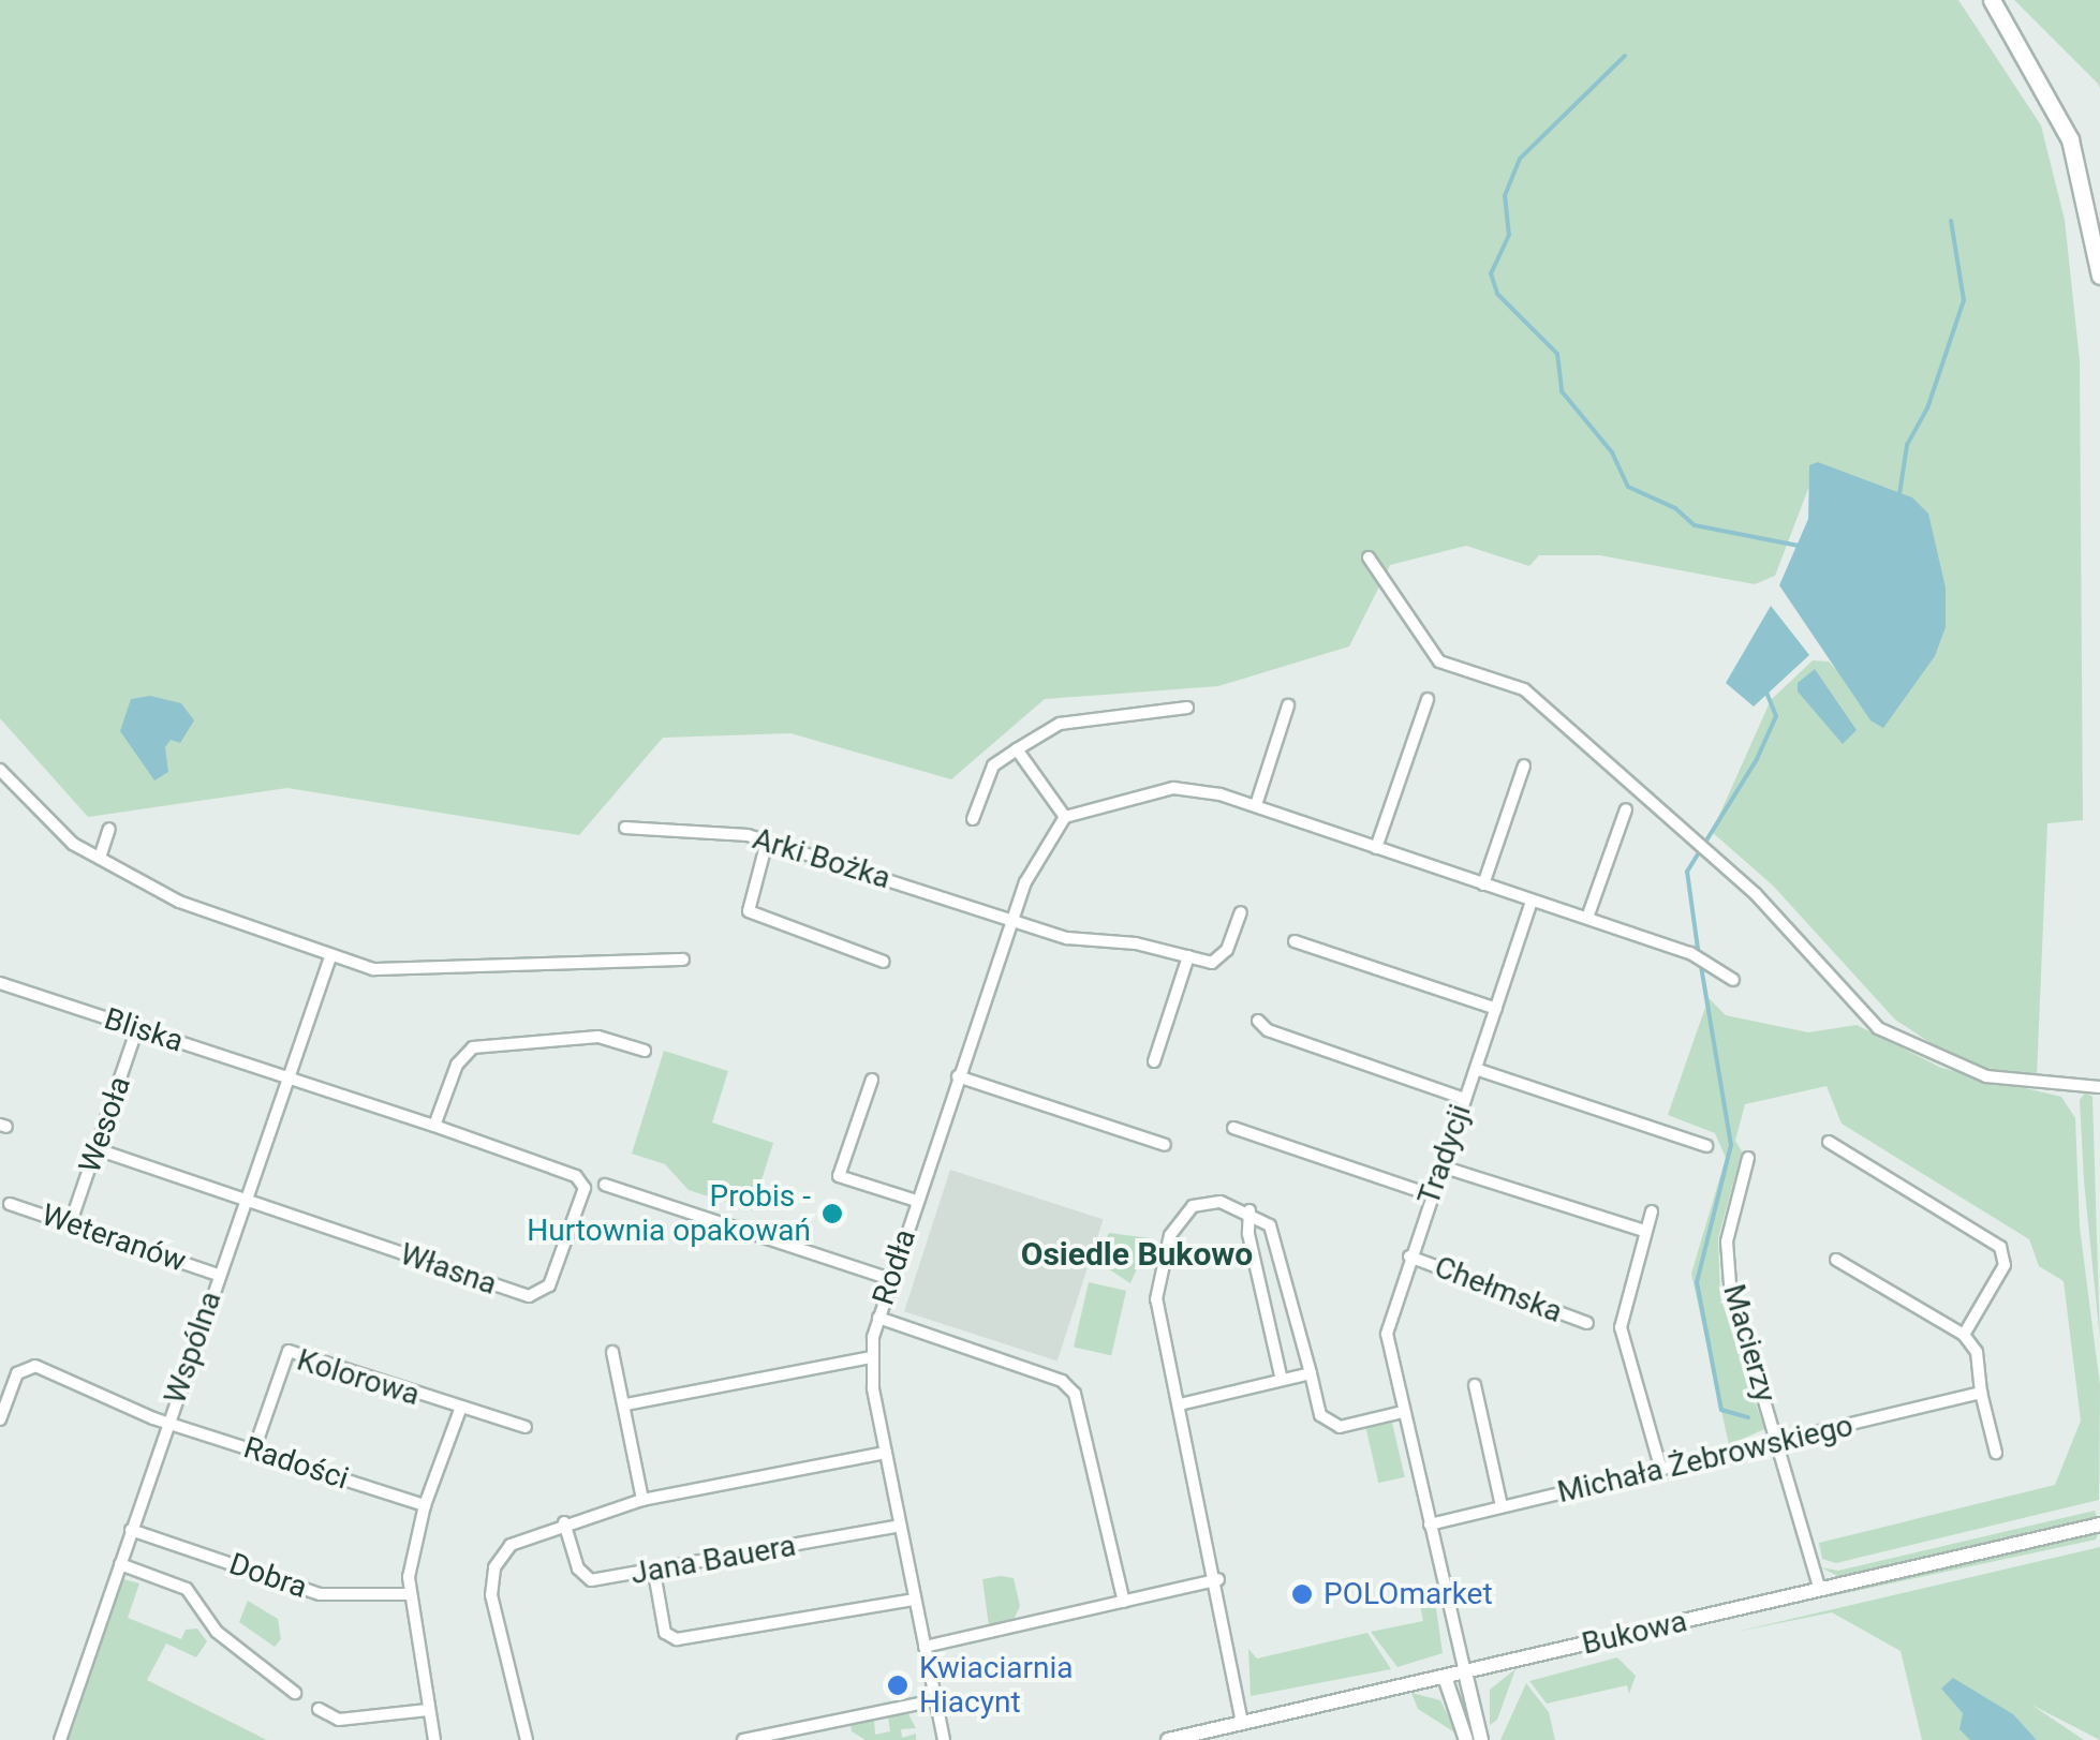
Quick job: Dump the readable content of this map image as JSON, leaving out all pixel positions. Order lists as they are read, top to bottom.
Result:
{
  "streets": {
    "street": [
      "Arki Bożka",
      "Bliska",
      "Wesoła",
      "Tradycji",
      "Weteranów",
      "Rodła",
      "Własna",
      "Chełmska",
      "Macierzy",
      "Wspólna",
      "Kolorowa",
      "Michała Żebrowskiego",
      "Radości",
      "Jana Bauera",
      "Dobra",
      "Bukowa"
    ]
  },
  "crossings": [
    ["Arki Bożka", "Rodła"],
    ["Bliska", "Wesoła"],
    ["Bliska", "Własna"],
    ["Bliska", "Wspólna"],
    ["Wesoła", "Weteranów"],
    ["Wesoła", "Własna"],
    ["Tradycji", "Chełmska"],
    ["Tradycji", "Michała Żebrowskiego"],
    ["Tradycji", "Bukowa"],
    ["Weteranów", "Wspólna"],
    ["Rodła", "Jana Bauera"],
    ["Własna", "Wspólna"],
    ["Macierzy", "Michała Żebrowskiego"],
    ["Macierzy", "Bukowa"],
    ["Wspólna", "Radości"],
    ["Wspólna", "Dobra"],
    ["Kolorowa", "Radości"]
  ],
  "districts": ["Osiedle Bukowo"],
  "places": ["Probis - Hurtownia opakowań", "POLOmarket", "Kwiaciarnia Hiacynt"]
}
